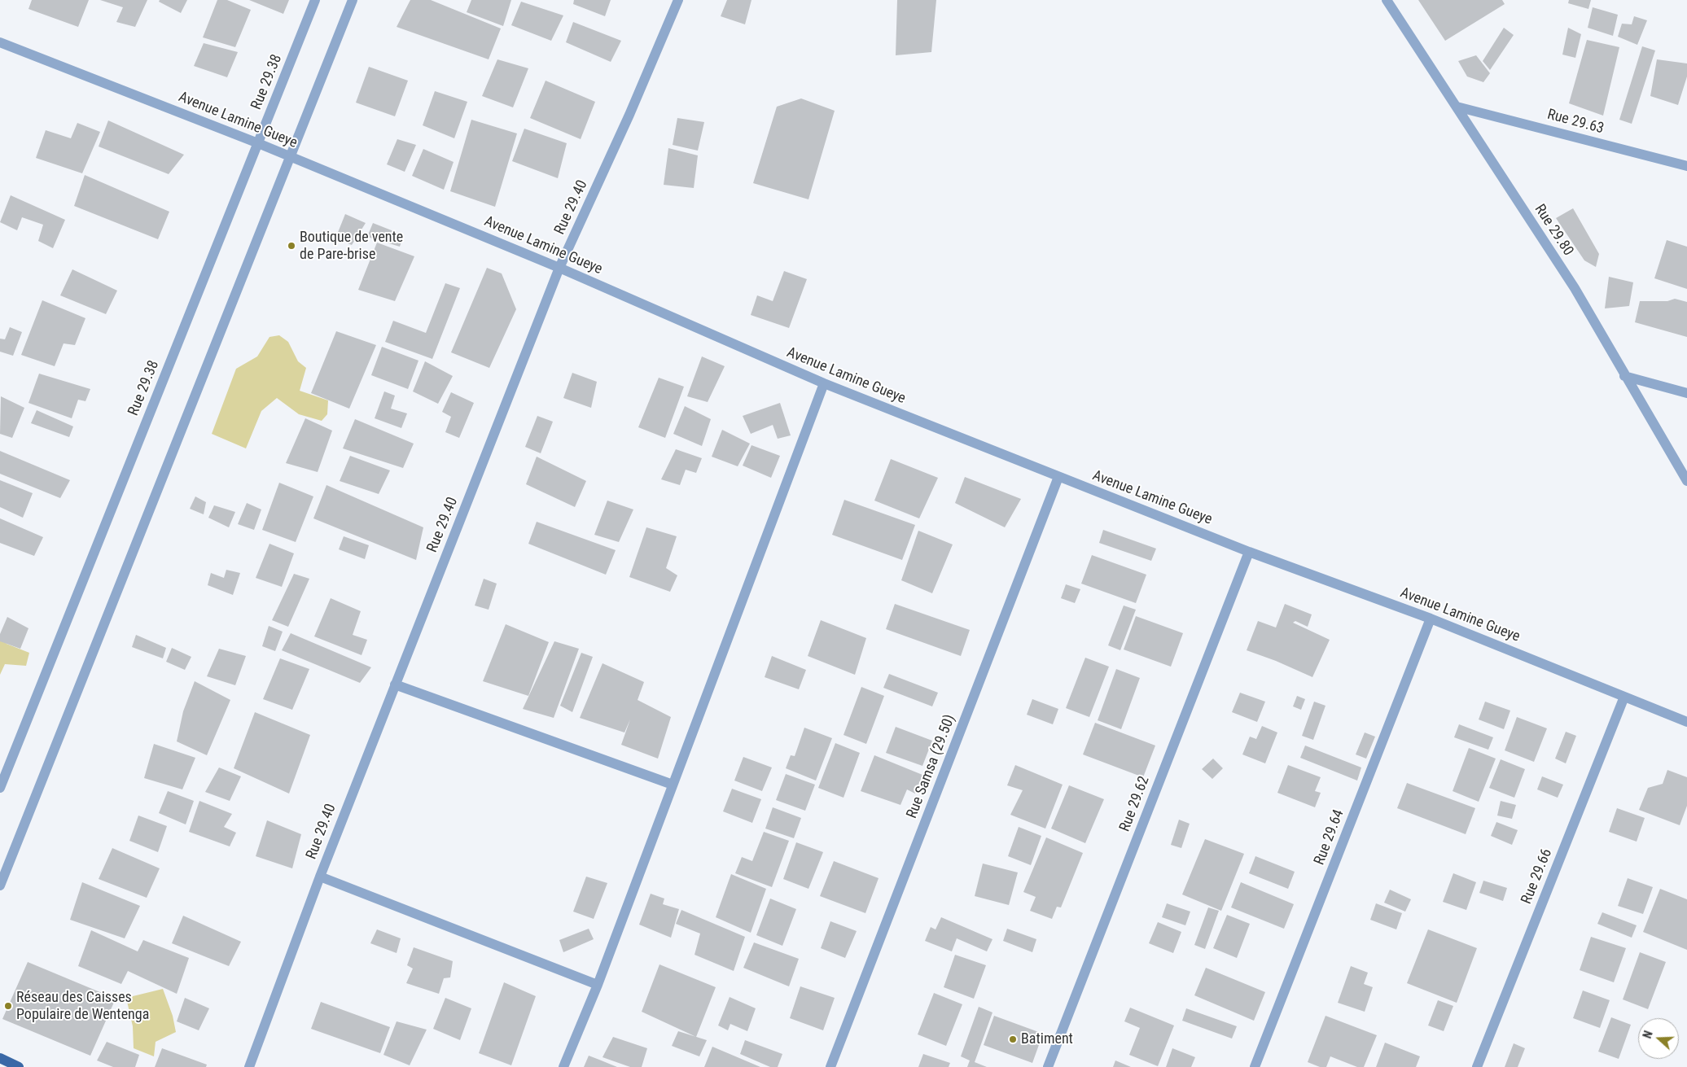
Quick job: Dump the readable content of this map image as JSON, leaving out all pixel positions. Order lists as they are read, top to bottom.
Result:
{
  "streets": {
    "street": [
      "Rue 29.38",
      "Avenue Lamine Gueye",
      "Rue 29.63",
      "Rue 29.40",
      "Rue 29.80",
      "Rue Samsa (29.50)",
      "Rue 29.62",
      "Rue 29.64",
      "Rue 29.66"
    ]
  },
  "crossings": [
    ["Rue 29.38", "Avenue Lamine Gueye"],
    ["Avenue Lamine Gueye", "Rue 29.40"],
    ["Avenue Lamine Gueye", "Rue Samsa (29.50)"],
    ["Avenue Lamine Gueye", "Rue 29.62"],
    ["Avenue Lamine Gueye", "Rue 29.64"],
    ["Avenue Lamine Gueye", "Rue 29.66"],
    ["Rue 29.63", "Rue 29.80"]
  ],
  "places": ["Boutique de vente de Pare-brise", "Réseau des Caisses Populaire de Wentenga", "Batiment"],
  "north": "left"
}
